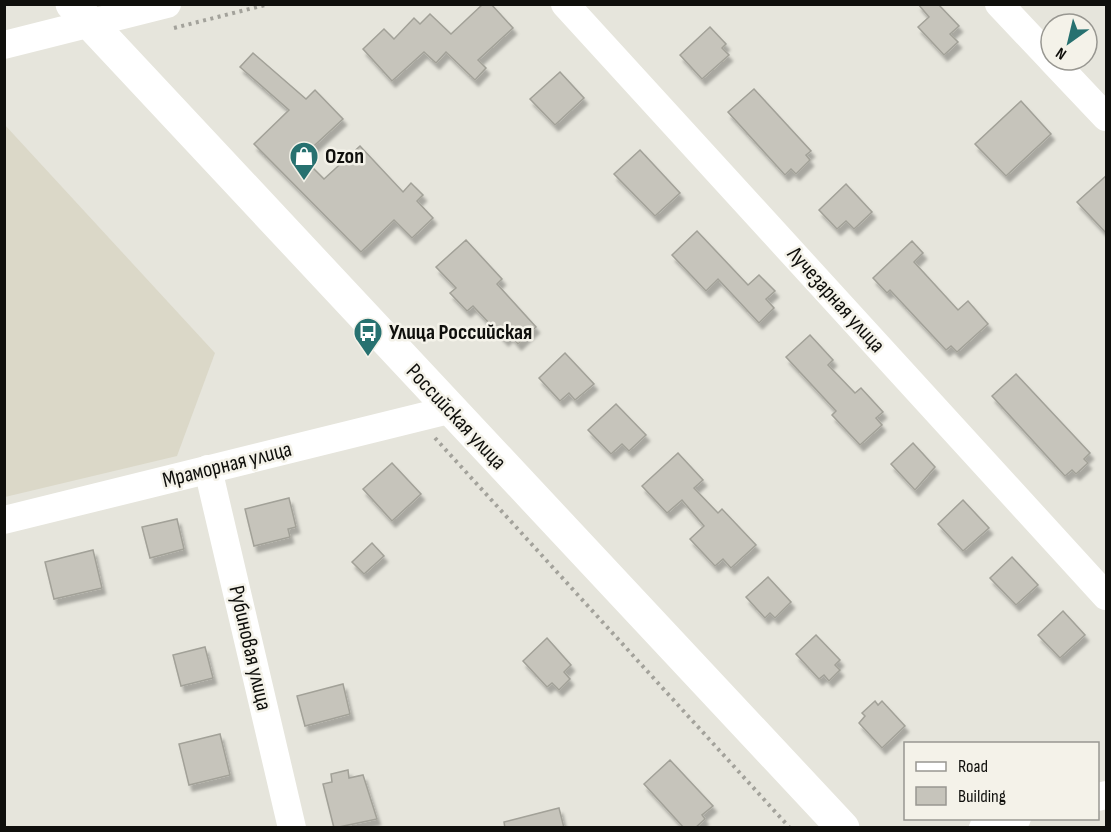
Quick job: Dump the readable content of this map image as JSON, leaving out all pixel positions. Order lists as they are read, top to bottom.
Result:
{
  "streets": {
    "main road": ["Российская улица"],
    "street": ["Лучезарная улица", "Мраморная улица", "Рубиновая улица"]
  },
  "crossings": [
    ["Российская улица", "Мраморная улица"],
    ["Мраморная улица", "Рубиновая улица"]
  ],
  "places": {
    "shop": ["Ozon"],
    "bus stop": ["Улица Российская"]
  },
  "legend": ["Road", "Building"],
  "north": "bottom left"
}
